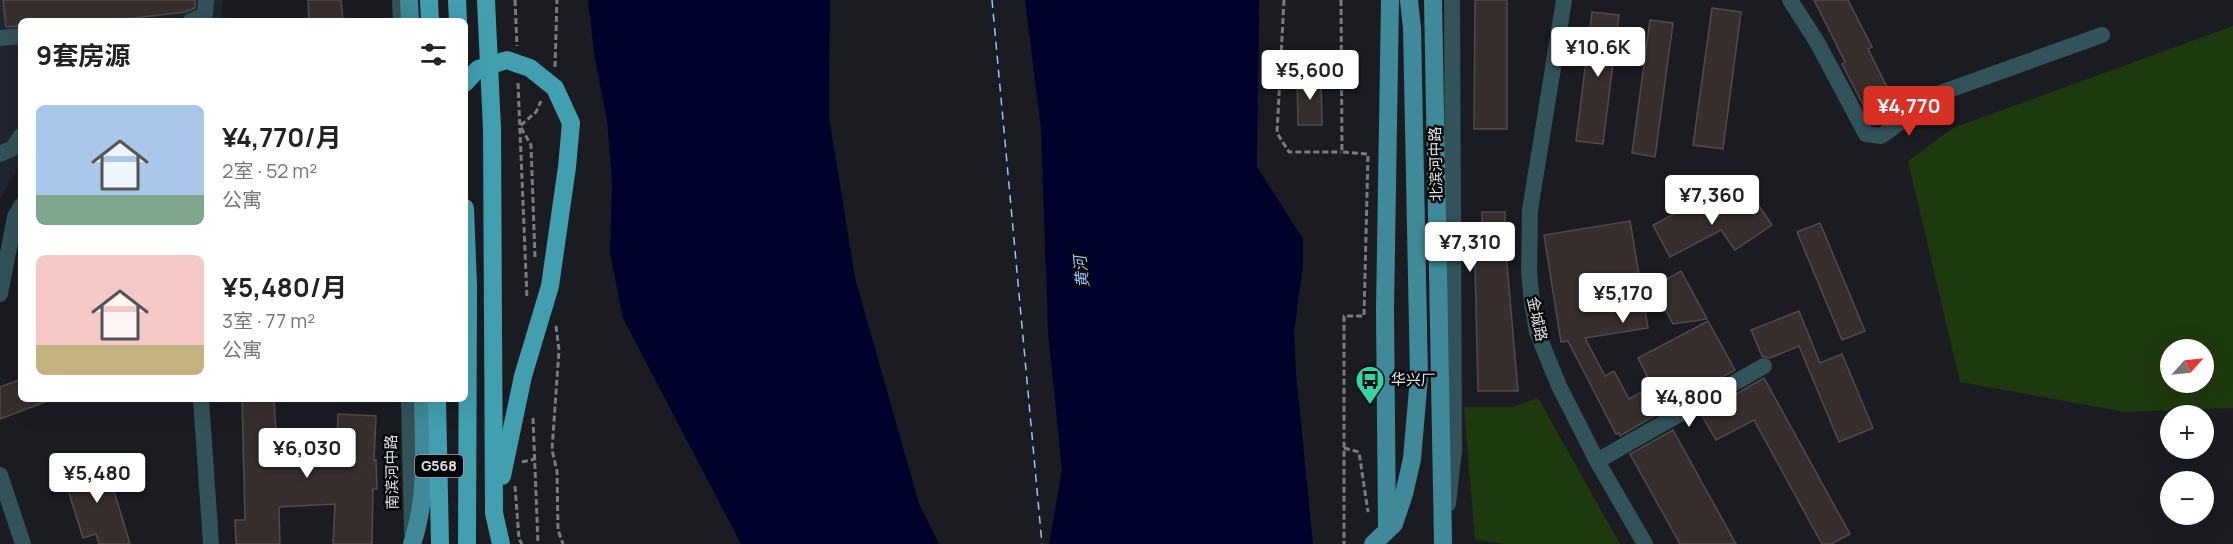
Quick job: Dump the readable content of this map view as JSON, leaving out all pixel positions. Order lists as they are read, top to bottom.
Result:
{
  "streets": {
    "highway": ["G568"],
    "main road": ["北滨河中路"],
    "street": ["金城路", "南滨河中路"]
  },
  "water": ["黄河"],
  "places": {
    "bus stop": ["华兴厂"]
  },
  "north": "top right",
  "page": {
    "heading": "9套房源",
    "price": [
      "¥10.6K",
      "¥5,600",
      "¥4,770",
      "¥7,360",
      "¥7,310",
      "¥5,170",
      "¥4,800",
      "¥6,030",
      "¥5,480"
    ],
    "list": [
      {
        "name": "¥4,770/月",
        "note": "2室 · 52 m² · 公寓"
      },
      {
        "name": "¥5,480/月",
        "note": "3室 · 77 m² · 公寓"
      }
    ],
    "map_buttons": ["+", "−"]
  }
}
